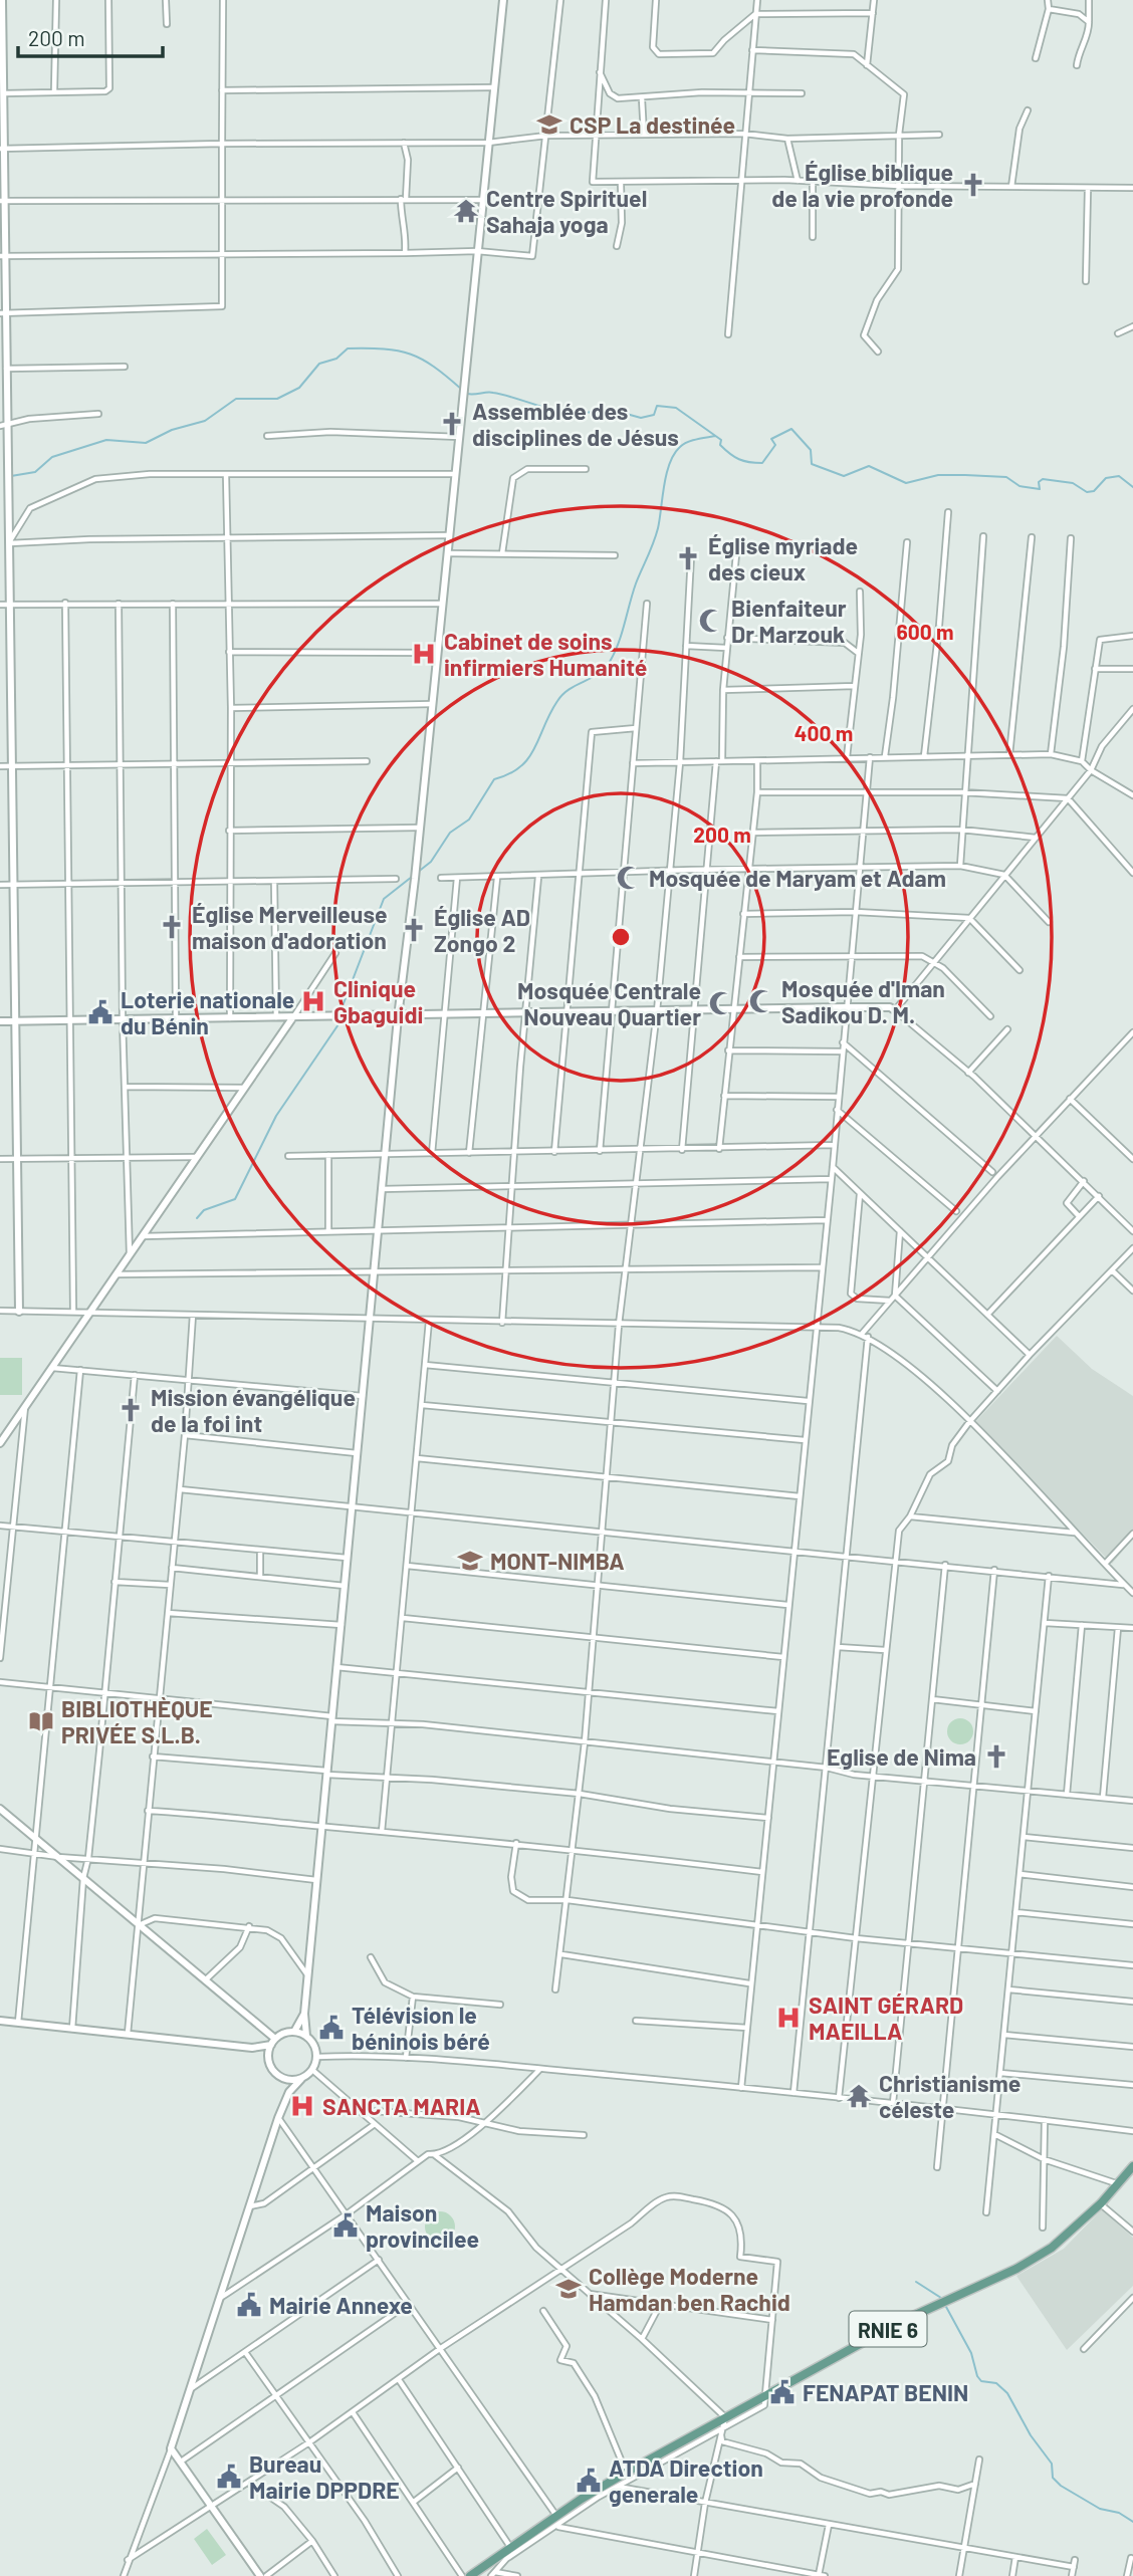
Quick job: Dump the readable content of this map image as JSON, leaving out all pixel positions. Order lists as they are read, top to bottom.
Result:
{
  "streets": {
    "main road": ["RNIE 6"]
  },
  "places": {
    "school or university": ["CSP La destinée", "MONT-NIMBA", "Collège Moderne Hamdan ben Rachid"],
    "church": [
      "Église biblique de la vie profonde",
      "Assemblée des disciplines de Jésus",
      "Église myriade des cieux",
      "Église Merveilleuse maison d'adoration",
      "Église AD Zongo 2",
      "Mission évangélique de la foi int",
      "Eglise de Nima"
    ],
    "temple": ["Centre Spirituel Sahaja yoga", "Christianisme céleste"],
    "mosque": [
      "Bienfaiteur Dr Marzouk",
      "Mosquée de Maryam et Adam",
      "Mosquée d'Iman Sadikou D. M.",
      "Mosquée Centrale Nouveau Quartier"
    ],
    "hospital": [
      "Cabinet de soins infirmiers Humanité",
      "Clinique Gbaguidi",
      "SAINT GÉRARD MAEILLA",
      "SANCTA MARIA"
    ],
    "public building": [
      "Loterie nationale du Bénin",
      "Télévision le béninois béré",
      "Maison provincilee",
      "Mairie Annexe",
      "FENAPAT BENIN",
      "Bureau Mairie DPPDRE",
      "ATDA Direction generale"
    ],
    "library": ["BIBLIOTHÈQUE PRIVÉE S.L.B."]
  },
  "scale_bar": "200 m",
  "rings": ["600 m", "400 m", "200 m"]
}
